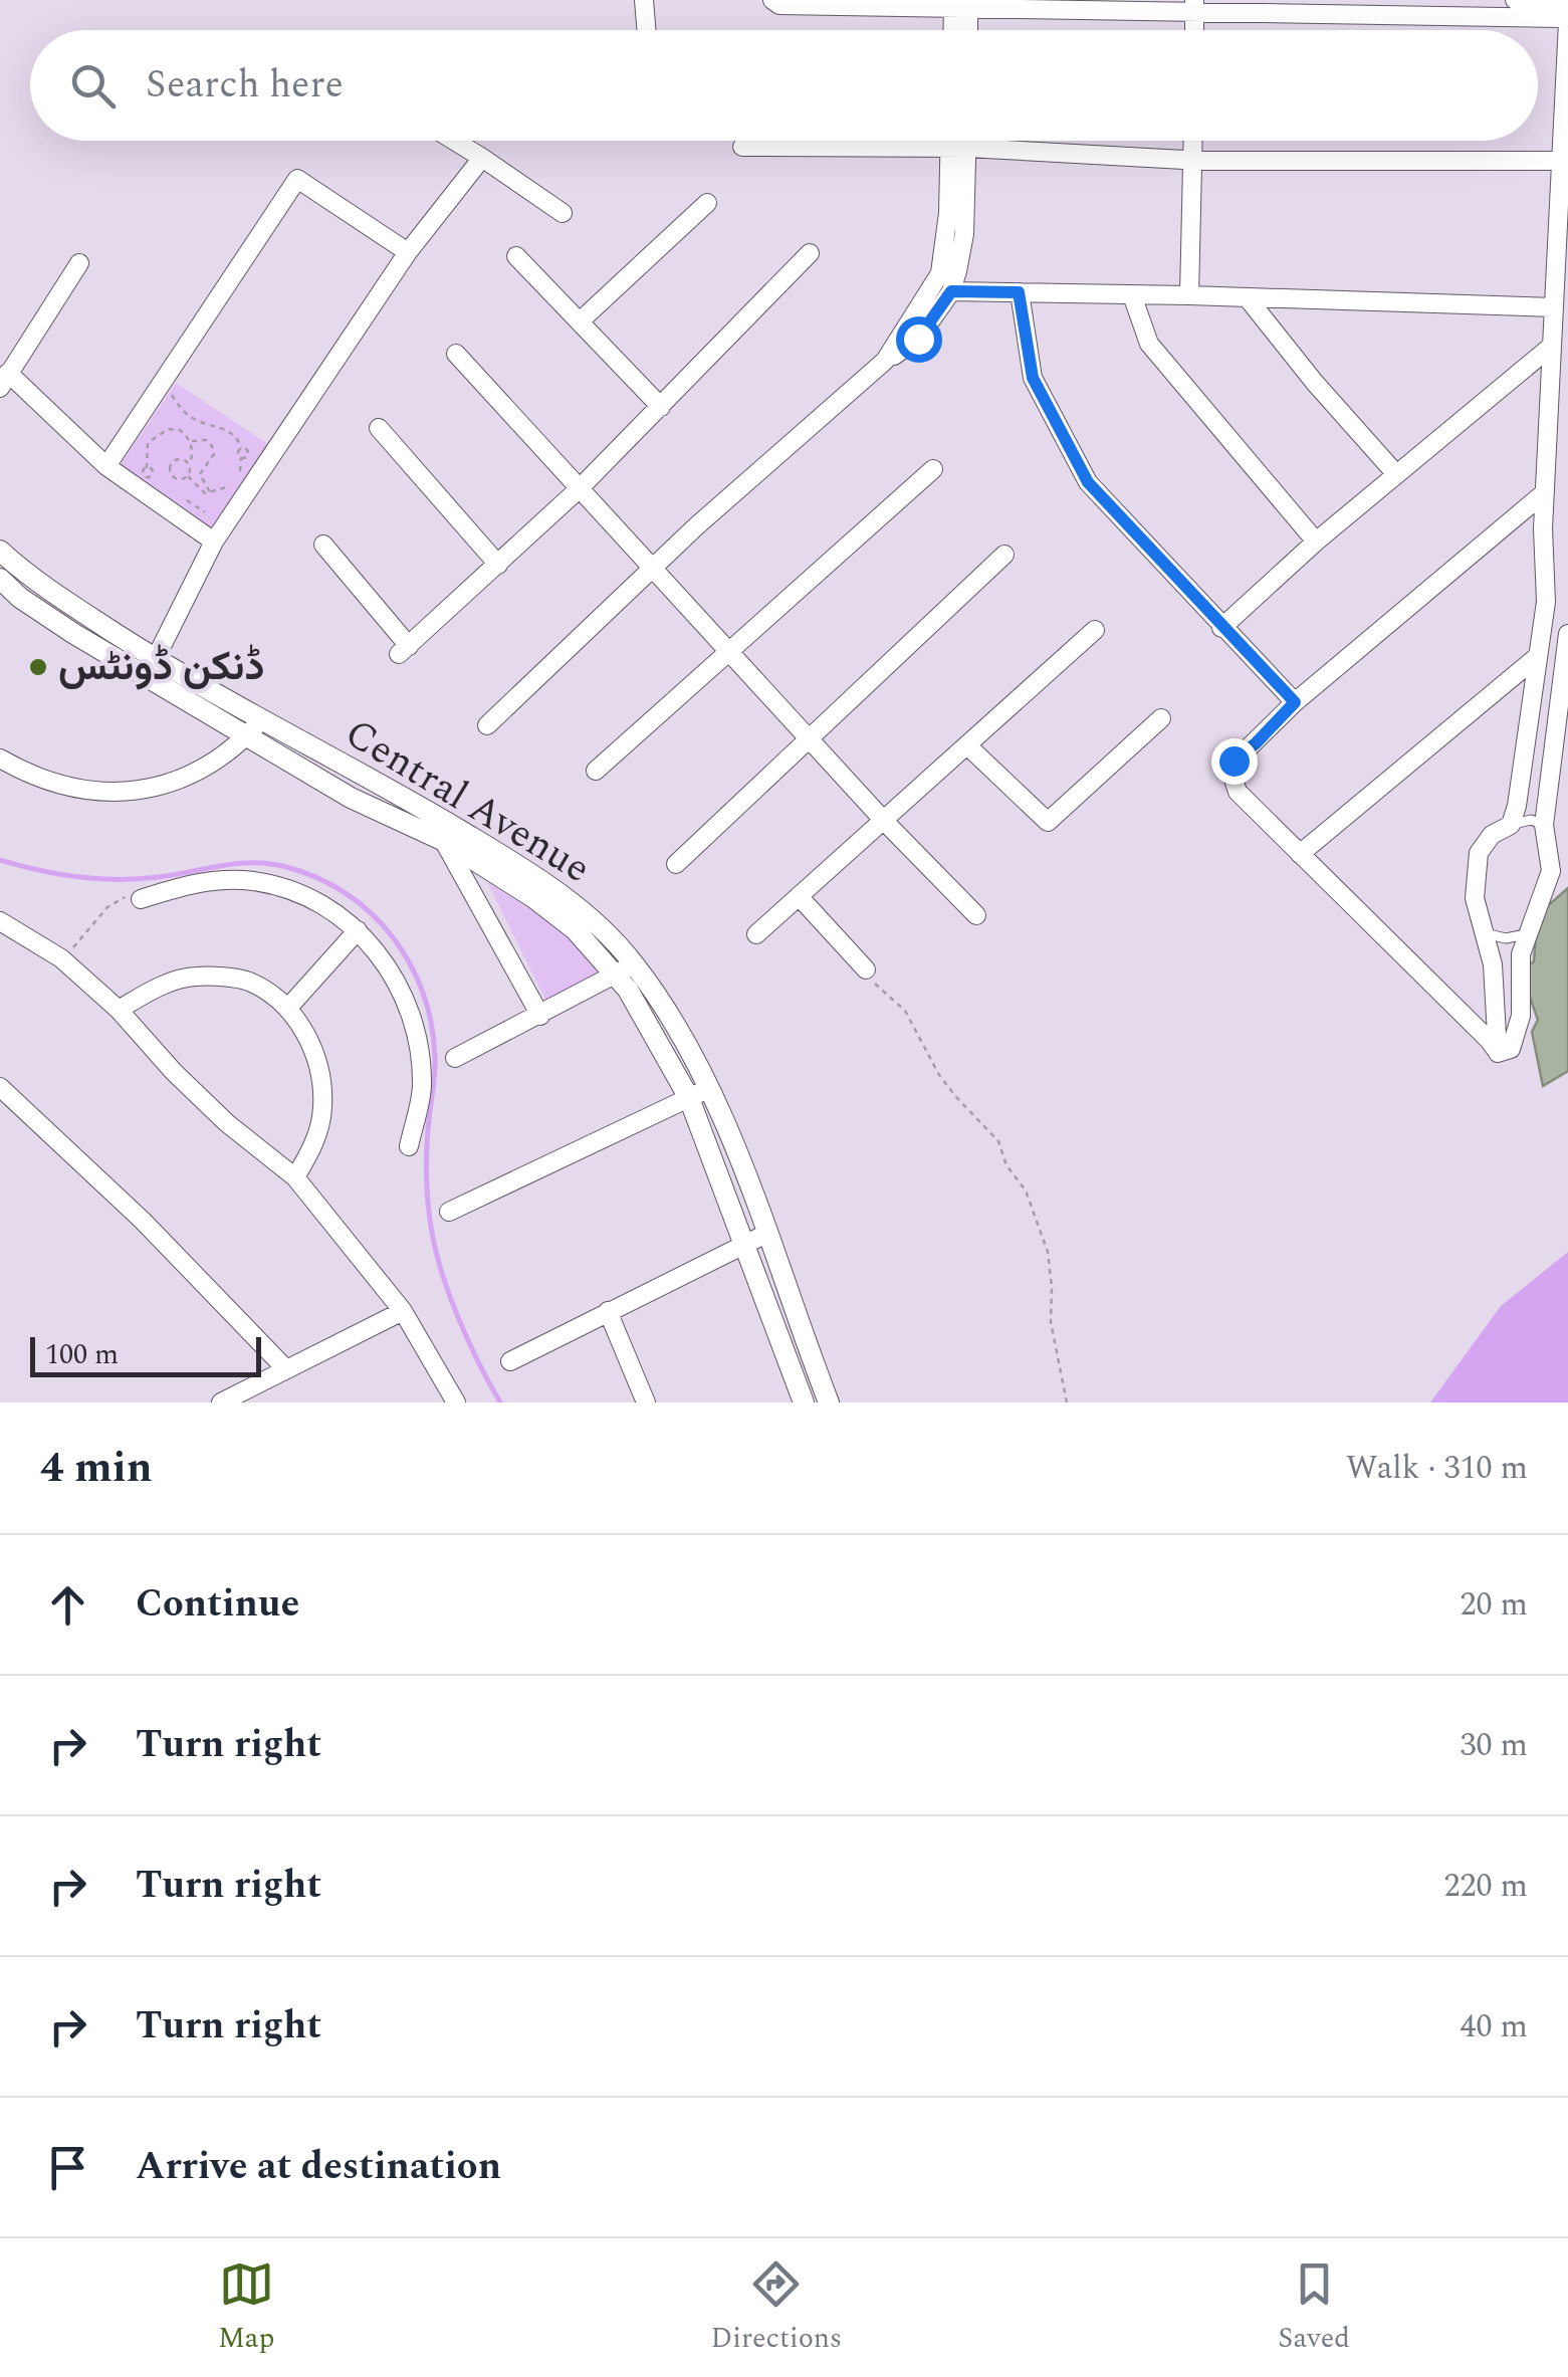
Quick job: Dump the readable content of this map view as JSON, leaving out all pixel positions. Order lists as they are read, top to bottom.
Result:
{
  "streets": {
    "street": ["Central Avenue"]
  },
  "places": ["ڈنکن ڈونٹس"],
  "scale_bar": "100 m",
  "page": {
    "search": "Search here",
    "scale": "100 m",
    "heading": ["4 min", "Walk · 310 m"],
    "list": [
      ["Continue", "20 m"],
      ["Turn right", "30 m"],
      ["Turn right", "220 m"],
      ["Turn right", "40 m"],
      "Arrive at destination"
    ],
    "nav": ["Map", "Directions", "Saved"]
  }
}
